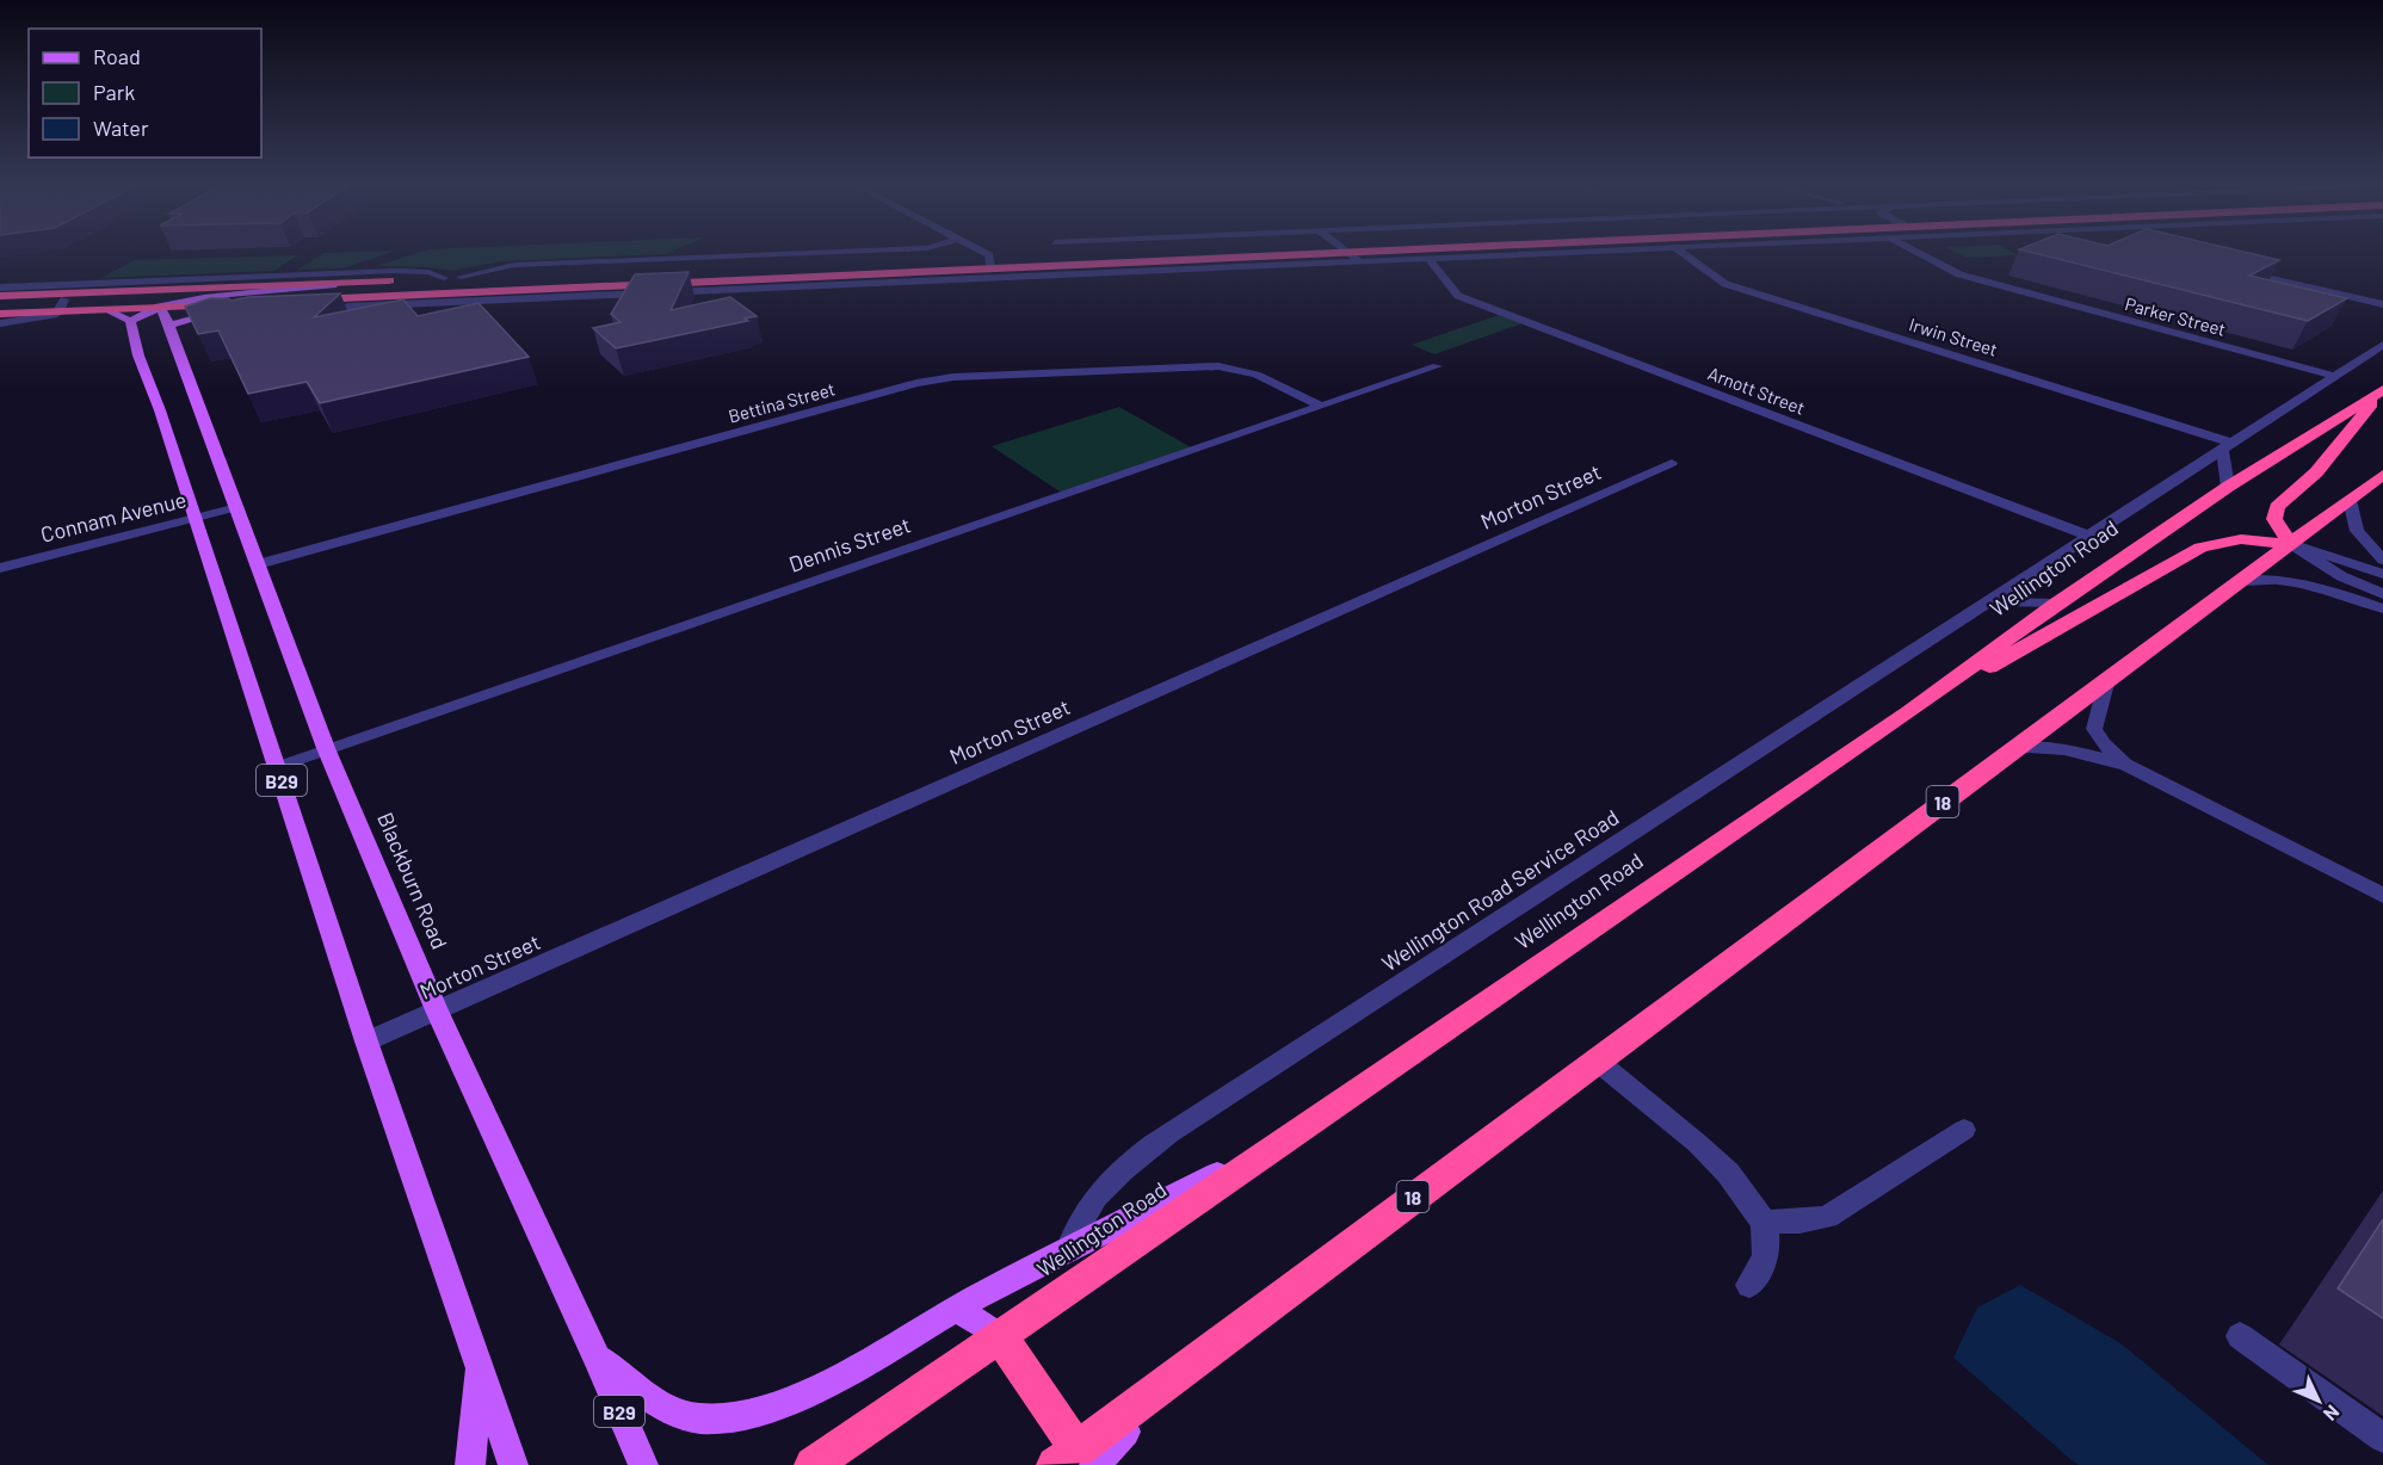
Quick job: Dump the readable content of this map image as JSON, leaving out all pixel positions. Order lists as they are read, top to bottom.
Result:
{
  "streets": {
    "highway": ["Wellington Road", "18"],
    "main road": ["B29", "Blackburn Road"],
    "street": [
      "Parker Street",
      "Irwin Street",
      "Arnott Street",
      "Bettina Street",
      "Morton Street",
      "Connam Avenue",
      "Dennis Street",
      "Wellington Road Service Road"
    ]
  },
  "crossings": [
    ["Parker Street", "Wellington Road Service Road"],
    ["Irwin Street", "Wellington Road Service Road"],
    ["Arnott Street", "Wellington Road Service Road"],
    ["Bettina Street", "Dennis Street"],
    ["Bettina Street", "Blackburn Road"],
    ["Morton Street", "B29"],
    ["Morton Street", "Blackburn Road"],
    ["Connam Avenue", "B29"],
    ["Connam Avenue", "Blackburn Road"],
    ["Dennis Street", "B29"],
    ["Dennis Street", "Blackburn Road"]
  ],
  "legend": ["Road", "Park", "Water"],
  "north": "bottom right"
}
